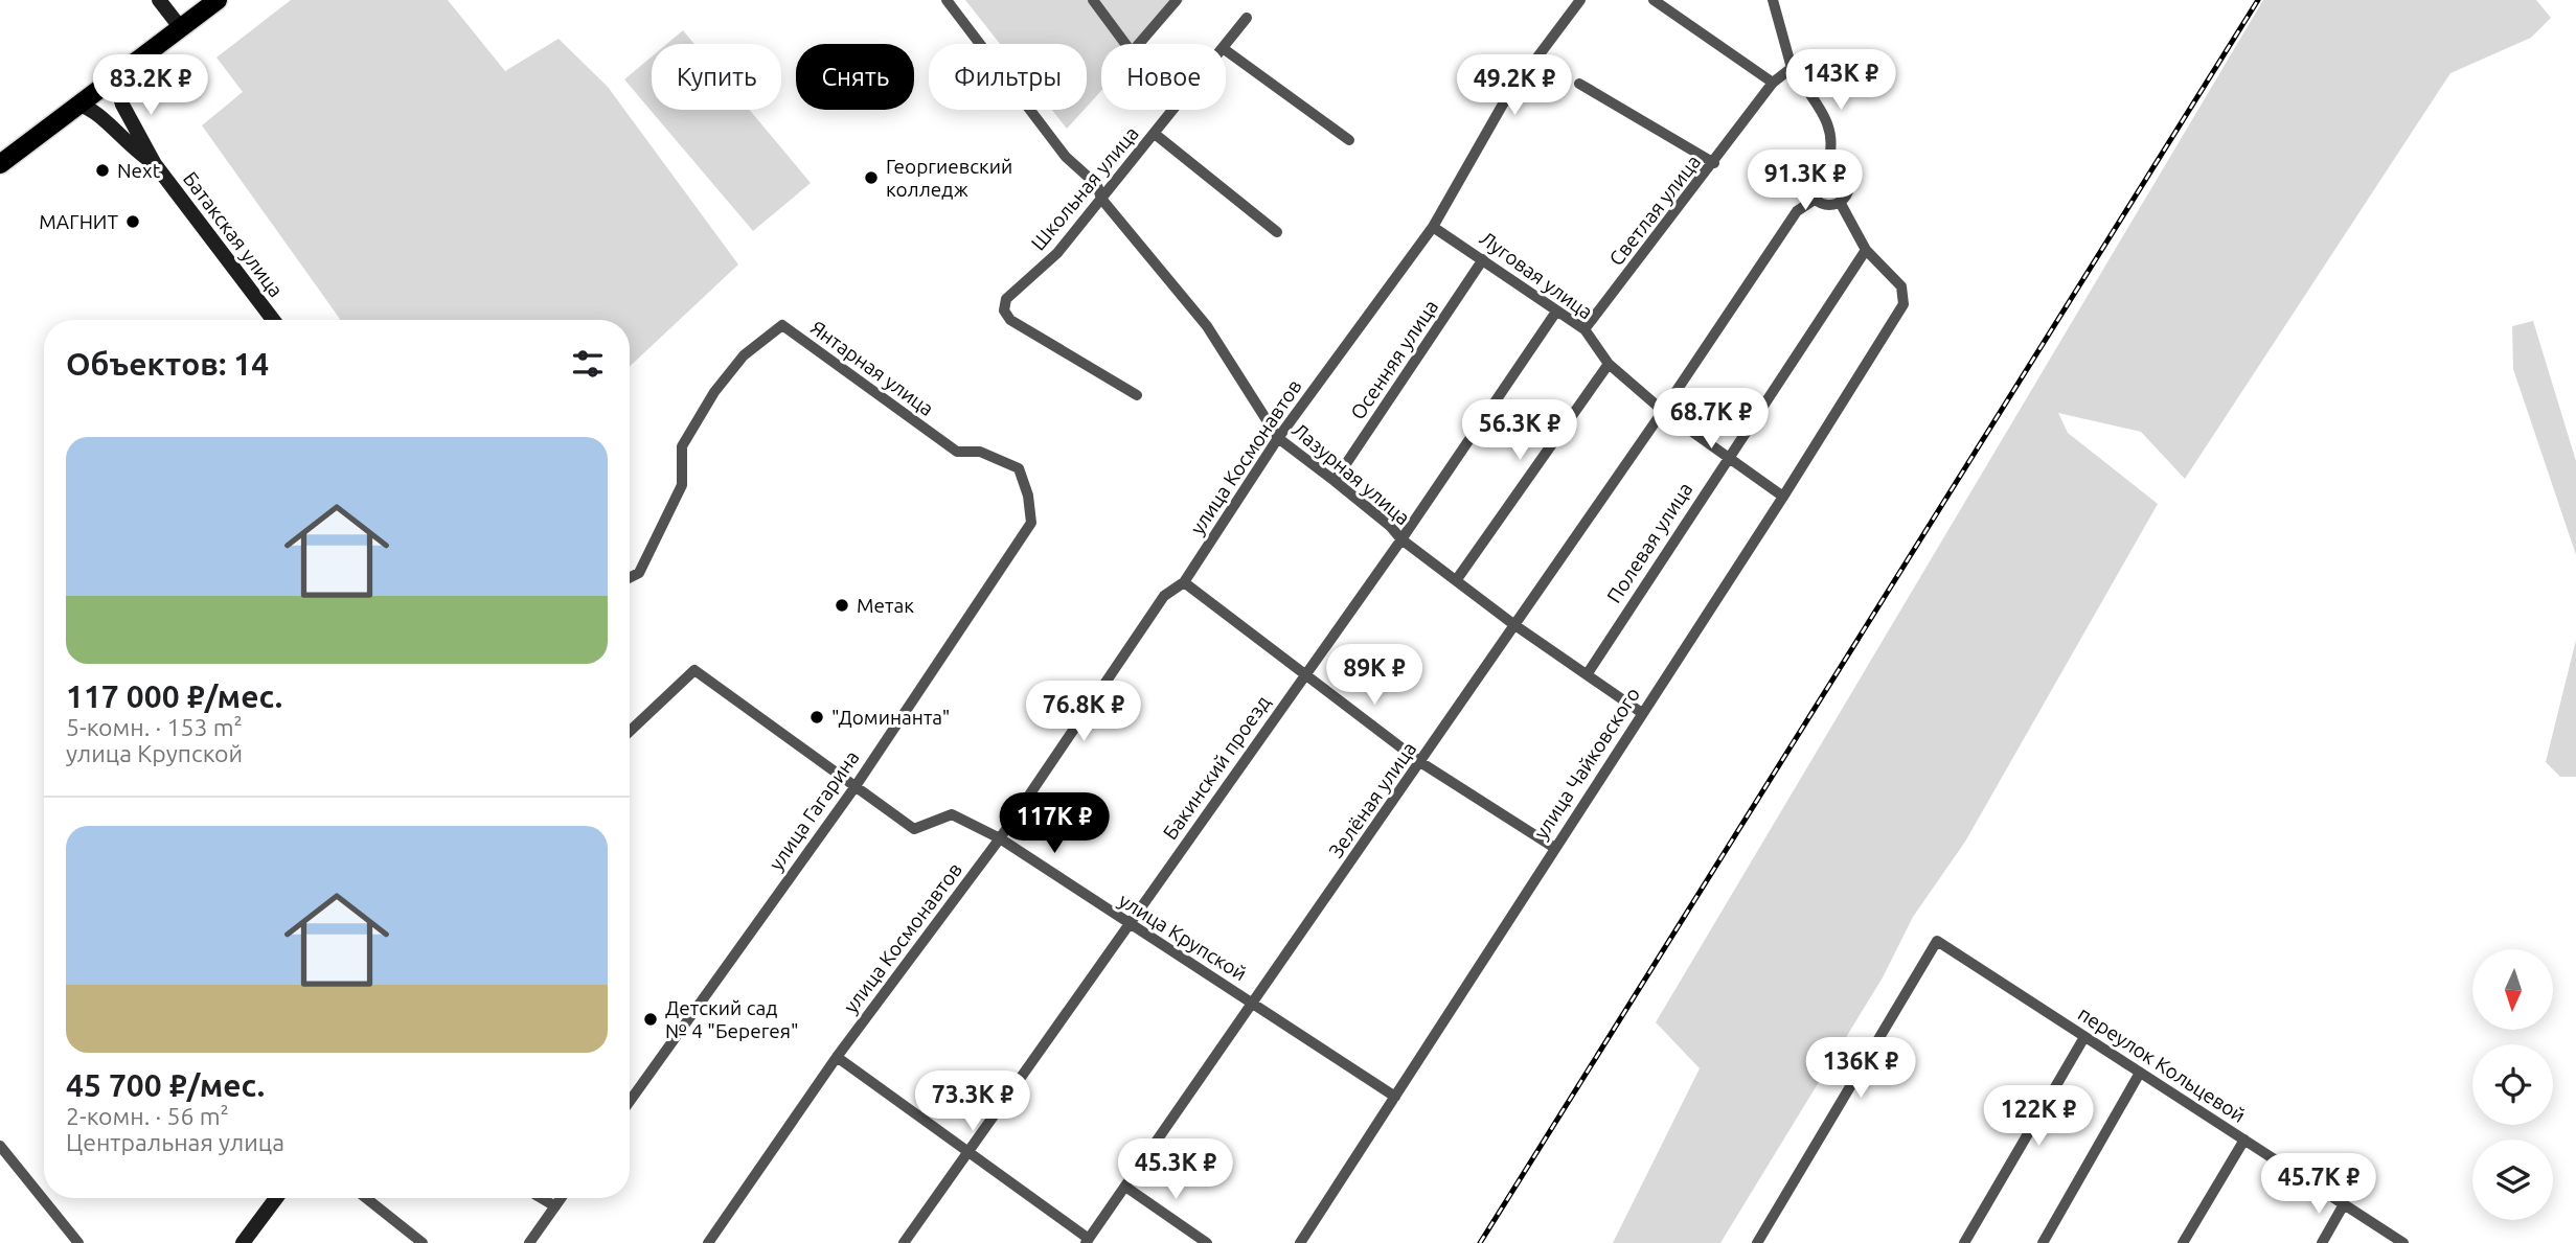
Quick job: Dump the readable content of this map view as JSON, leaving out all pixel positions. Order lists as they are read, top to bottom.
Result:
{
  "streets": {
    "main road": ["Батакская улица"],
    "street": [
      "Школьная улица",
      "Светлая улица",
      "Луговая улица",
      "Осенняя улица",
      "Янтарная улица",
      "улица Космонавтов",
      "Лазурная улица",
      "Полевая улица",
      "улица Чайковского",
      "Бакинский проезд",
      "Зелёная улица",
      "улица Гагарина",
      "улица Крупской",
      "переулок Кольцевой"
    ]
  },
  "crossings": [
    ["Школьная улица", "Лазурная улица"],
    ["Светлая улица", "Луговая улица"],
    ["Луговая улица", "Осенняя улица"],
    ["Луговая улица", "улица Космонавтов"],
    ["Луговая улица", "Полевая улица"],
    ["Луговая улица", "улица Чайковского"],
    ["Луговая улица", "Бакинский проезд"],
    ["Луговая улица", "Зелёная улица"],
    ["Осенняя улица", "Лазурная улица"],
    ["Янтарная улица", "улица Гагарина"],
    ["улица Космонавтов", "Лазурная улица"],
    ["улица Космонавтов", "улица Крупской"],
    ["Лазурная улица", "Полевая улица"],
    ["Лазурная улица", "улица Чайковского"],
    ["Лазурная улица", "Бакинский проезд"],
    ["Лазурная улица", "Зелёная улица"],
    ["Полевая улица", "улица Чайковского"],
    ["улица Чайковского", "улица Крупской"],
    ["Бакинский проезд", "улица Крупской"],
    ["Зелёная улица", "улица Крупской"],
    ["улица Гагарина", "улица Крупской"]
  ],
  "places": [
    "Next",
    "Георгиевский колледж",
    "МАГНИТ",
    "Метак",
    "\"Доминанта\"",
    "Детский сад № 4 \"Берегея\""
  ],
  "north": "bottom",
  "page": {
    "chip": [
      "Купить",
      "Снять",
      "Фильтры",
      "Новое"
    ],
    "price": [
      "143K ₽",
      "83.2K ₽",
      "49.2K ₽",
      "91.3K ₽",
      "68.7K ₽",
      "56.3K ₽",
      "89K ₽",
      "76.8K ₽",
      "117K ₽",
      "136K ₽",
      "73.3K ₽",
      "122K ₽",
      "45.3K ₽",
      "45.7K ₽"
    ],
    "heading": "Объектов: 14",
    "list": [
      {
        "name": "117 000 ₽/мес.",
        "note": "5-комн. · 153 m² · улица Крупской"
      },
      {
        "name": "45 700 ₽/мес.",
        "note": "2-комн. · 56 m² · Центральная улица"
      }
    ]
  }
}
